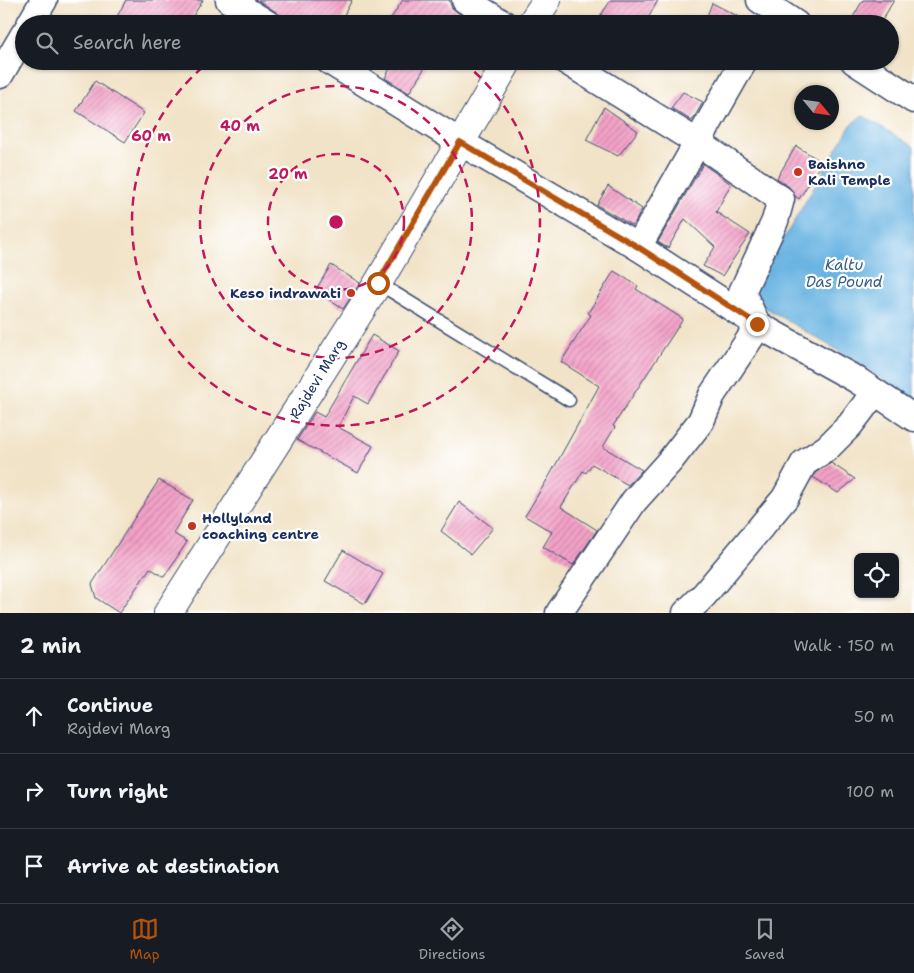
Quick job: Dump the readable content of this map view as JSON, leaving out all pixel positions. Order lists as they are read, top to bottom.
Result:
{
  "streets": {
    "main road": ["Rajdevi Marg"]
  },
  "water": ["Kaltu Das Pound"],
  "places": ["Baishno Kali Temple", "Keso indrawati", "Hollyland coaching centre"],
  "north": "bottom right",
  "page": {
    "search": "Search here",
    "heading": ["2 min", "Walk · 150 m"],
    "list": [
      ["Continue", "Rajdevi Marg", "50 m"],
      ["Turn right", "100 m"],
      "Arrive at destination"
    ],
    "nav": ["Map", "Directions", "Saved"]
  },
  "rings": ["40 m", "60 m", "20 m"]
}
